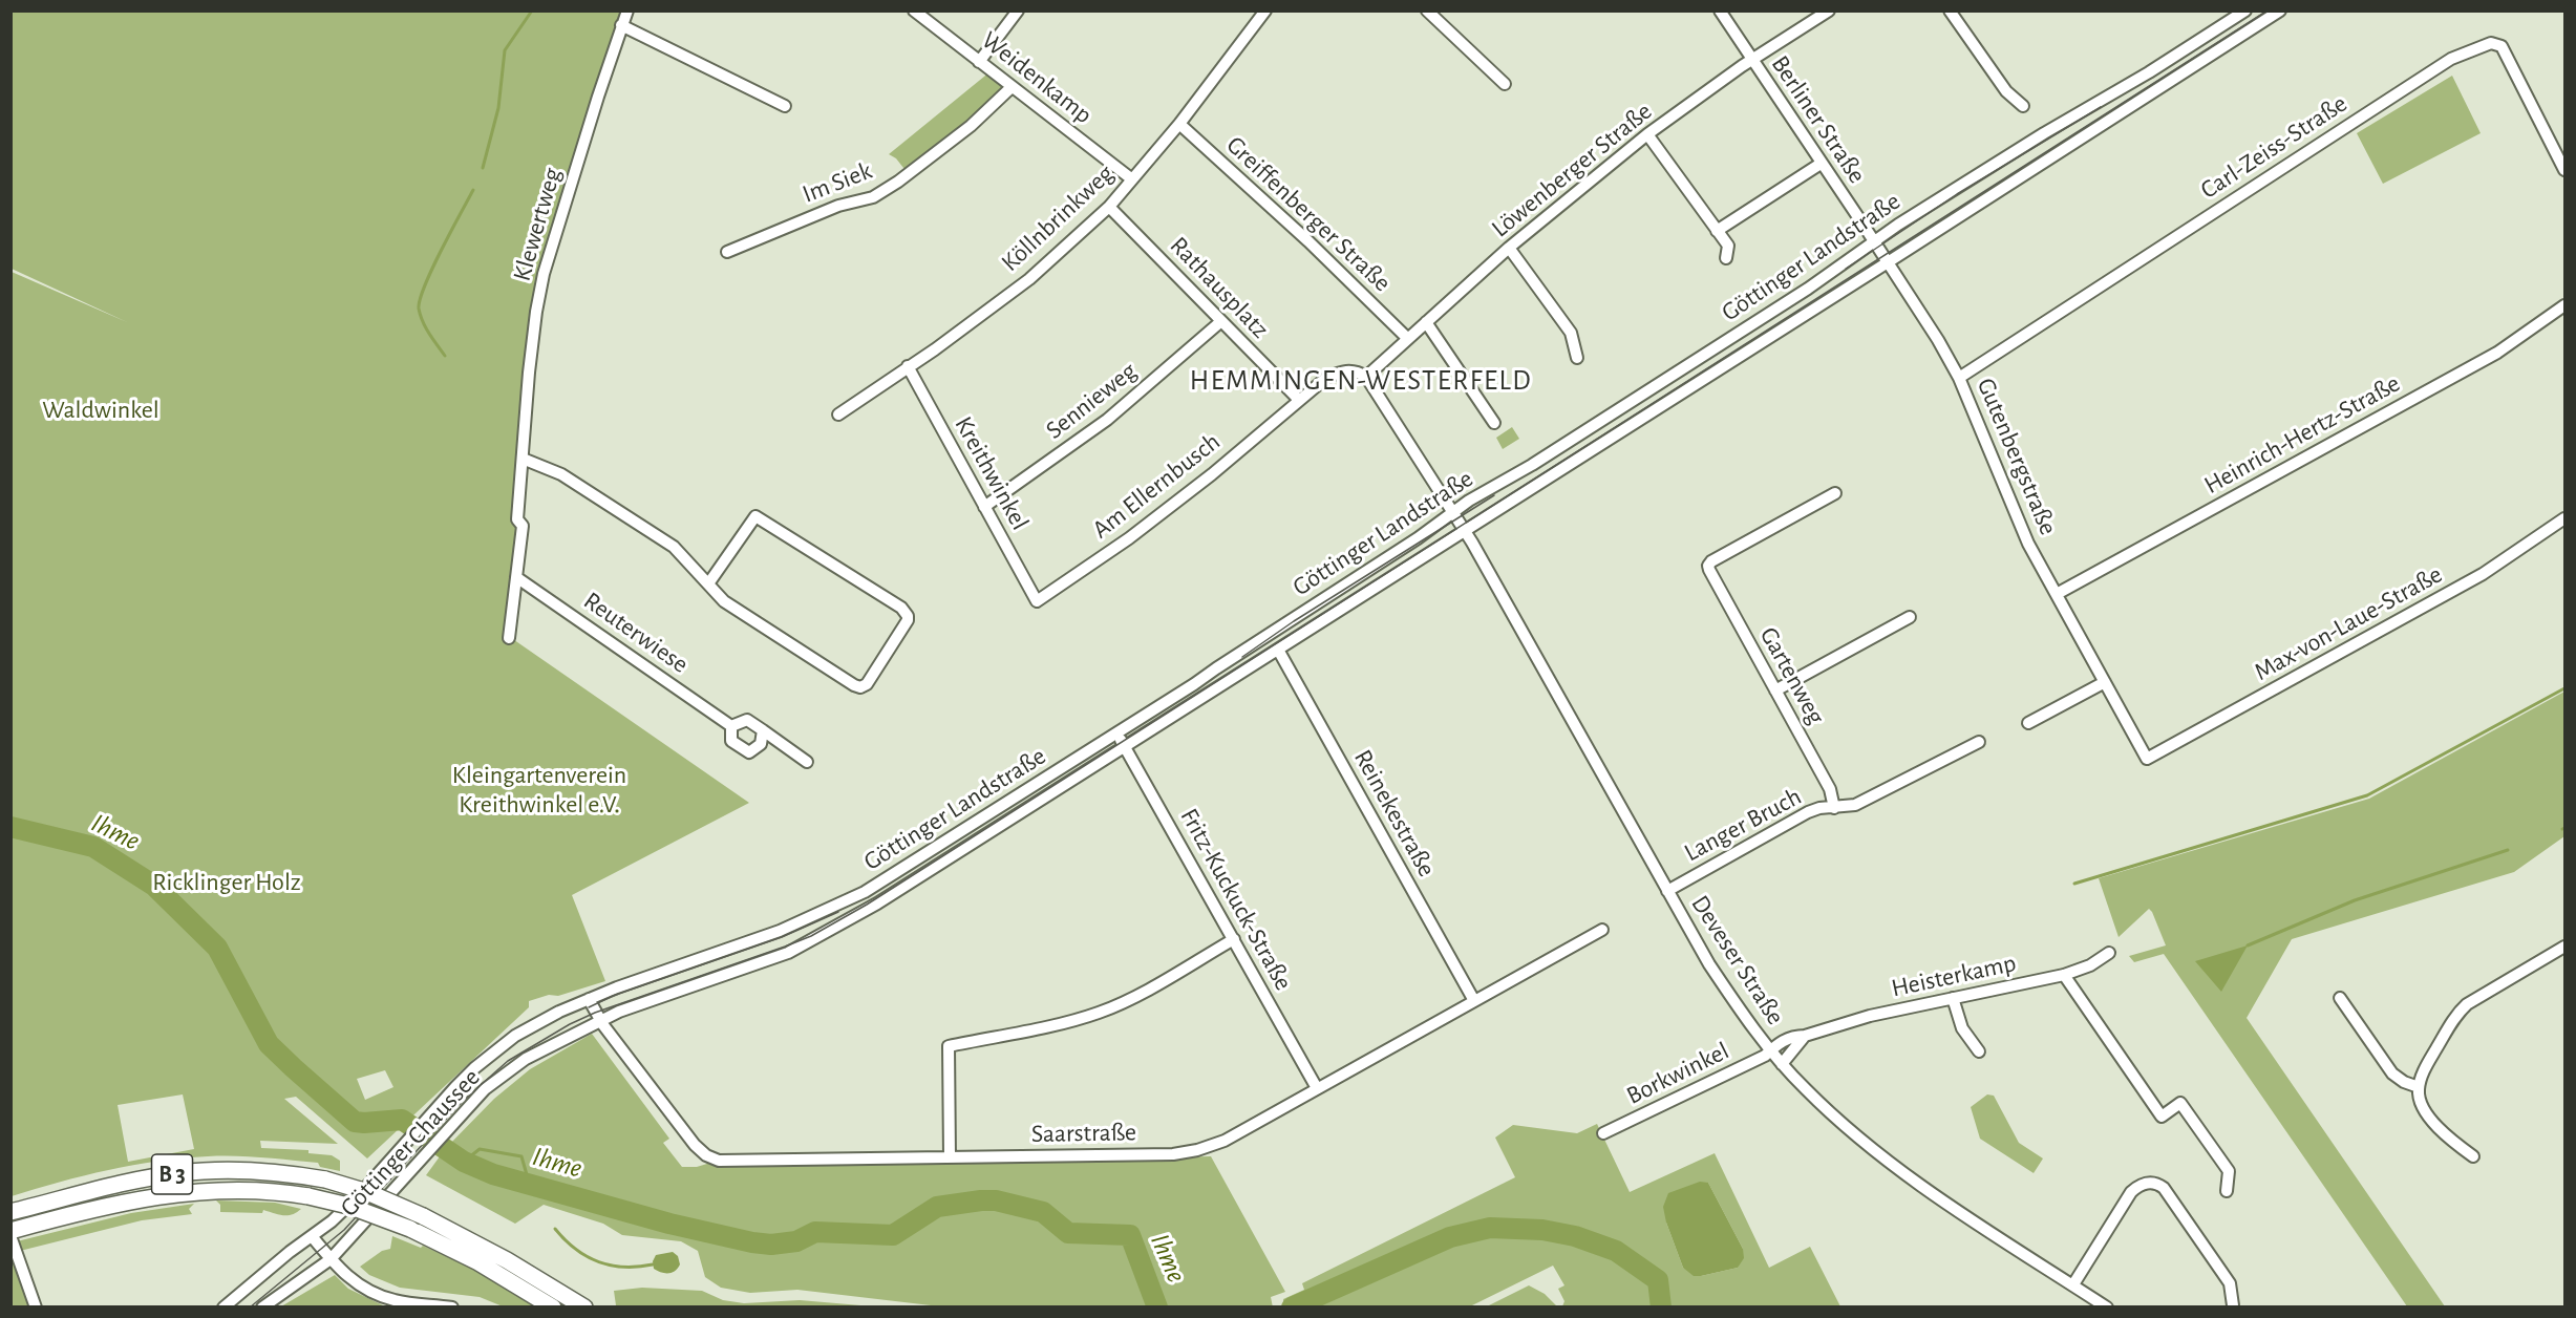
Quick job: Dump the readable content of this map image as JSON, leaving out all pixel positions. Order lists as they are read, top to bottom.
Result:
{
  "streets": {
    "highway": ["B 3"],
    "street": [
      "Weidenkamp",
      "Berliner Straße",
      "Carl-Zeiss-Straße",
      "Löwenberger Straße",
      "Im Siek",
      "Greiffenberger Straße",
      "Köllnbrinkweg",
      "Klewertweg",
      "Göttinger Landstraße",
      "Rathausplatz",
      "Sennieweg",
      "Heinrich-Hertz-Straße",
      "Gutenbergstraße",
      "Kreithwinkel",
      "Am Ellernbusch",
      "Max-von-Laue-Straße",
      "Reuterwiese",
      "Gartenweg",
      "Reinekestraße",
      "Langer Bruch",
      "Fritz-Kuckuck-Straße",
      "Deveser Straße",
      "Heisterkamp",
      "Borkwinkel",
      "Saarstraße",
      "Göttinger Chaussee"
    ]
  },
  "crossings": [
    ["Weidenkamp", "Im Siek"],
    ["Weidenkamp", "Köllnbrinkweg"],
    ["Berliner Straße", "Löwenberger Straße"],
    ["Berliner Straße", "Göttinger Landstraße"],
    ["Berliner Straße", "Gutenbergstraße"],
    ["Carl-Zeiss-Straße", "Gutenbergstraße"],
    ["Löwenberger Straße", "Greiffenberger Straße"],
    ["Löwenberger Straße", "Am Ellernbusch"],
    ["Löwenberger Straße", "Deveser Straße"],
    ["Greiffenberger Straße", "Köllnbrinkweg"],
    ["Köllnbrinkweg", "Rathausplatz"],
    ["Köllnbrinkweg", "Kreithwinkel"],
    ["Göttinger Landstraße", "Gutenbergstraße"],
    ["Göttinger Landstraße", "Reinekestraße"],
    ["Göttinger Landstraße", "Fritz-Kuckuck-Straße"],
    ["Göttinger Landstraße", "Deveser Straße"],
    ["Göttinger Landstraße", "Saarstraße"],
    ["Göttinger Landstraße", "Göttinger Chaussee"],
    ["Rathausplatz", "Sennieweg"],
    ["Rathausplatz", "Am Ellernbusch"],
    ["Sennieweg", "Kreithwinkel"],
    ["Heinrich-Hertz-Straße", "Gutenbergstraße"],
    ["Gutenbergstraße", "Max-von-Laue-Straße"],
    ["Kreithwinkel", "Am Ellernbusch"],
    ["Am Ellernbusch", "Deveser Straße"],
    ["Gartenweg", "Langer Bruch"],
    ["Reinekestraße", "Saarstraße"],
    ["Langer Bruch", "Deveser Straße"],
    ["Fritz-Kuckuck-Straße", "Saarstraße"],
    ["Deveser Straße", "Heisterkamp"],
    ["Deveser Straße", "Borkwinkel"],
    ["Heisterkamp", "Borkwinkel"],
    ["Saarstraße", "Göttinger Chaussee"]
  ],
  "districts": ["HEMMINGEN-WESTERFELD"],
  "water": ["Ihme"],
  "parks": ["Waldwinkel", "Kleingartenverein Kreithwinkel e.V.", "Ricklinger Holz"]
}
